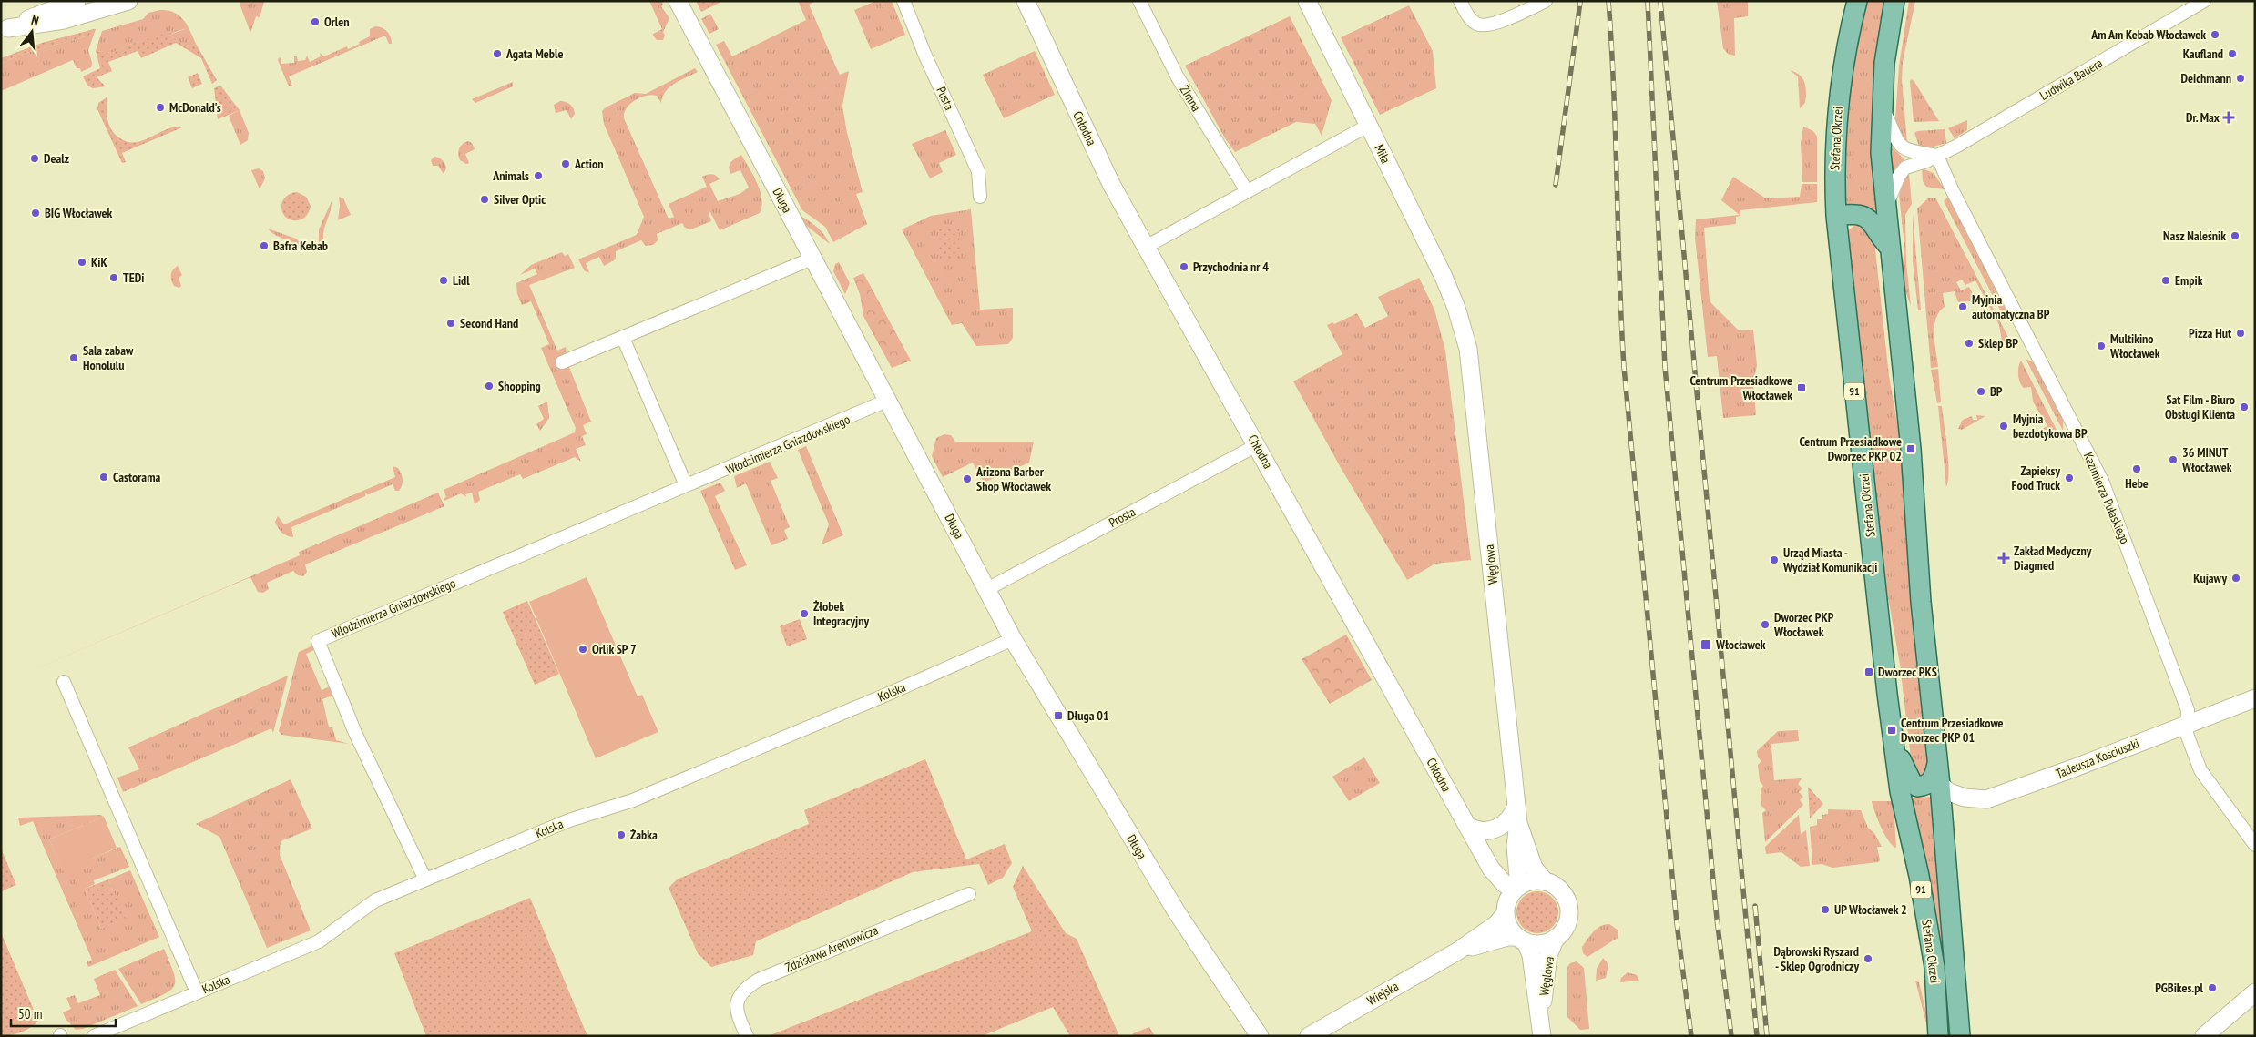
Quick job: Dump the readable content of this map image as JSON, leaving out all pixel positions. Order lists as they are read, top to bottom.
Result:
{
  "streets": {
    "main road": ["Stefana Okrzei", "91"],
    "street": [
      "Ludwika Bauera",
      "Pusta",
      "Zimna",
      "Chłodna",
      "Miła",
      "Długa",
      "Włodzimierza Gniazdowskiego",
      "Kazimierza Pułaskiego",
      "Prosta",
      "Węglowa",
      "Kolska",
      "Tadeusza Kościuszki",
      "Zdzisława Arentowicza",
      "Wiejska"
    ]
  },
  "crossings": [
    ["Ludwika Bauera", "Stefana Okrzei"],
    ["Ludwika Bauera", "Kazimierza Pułaskiego"],
    ["Chłodna", "Prosta"],
    ["Chłodna", "Węglowa"],
    ["Chłodna", "Wiejska"],
    ["Stefana Okrzei", "91"],
    ["Stefana Okrzei", "Tadeusza Kościuszki"],
    ["Miła", "Węglowa"],
    ["Długa", "Włodzimierza Gniazdowskiego"],
    ["Długa", "Prosta"],
    ["Długa", "Kolska"],
    ["Włodzimierza Gniazdowskiego", "Kolska"],
    ["Kazimierza Pułaskiego", "Tadeusza Kościuszki"],
    ["Węglowa", "Wiejska"]
  ],
  "places": {
    "other": [
      "Orlen",
      "Am Am Kebab Włocławek",
      "Agata Meble",
      "Kaufland",
      "Deichmann",
      "McDonald's",
      "Dealz",
      "Action",
      "Animals",
      "Silver Optic",
      "BIG Włocławek",
      "Nasz Naleśnik",
      "Bafra Kebab",
      "KiK",
      "Przychodnia nr 4",
      "TEDi",
      "Lidl",
      "Empik",
      "Myjnia automatyczna BP",
      "Second Hand",
      "Pizza Hut",
      "Sklep BP",
      "Multikino Włocławek",
      "Sala zabaw Honolulu",
      "Shopping",
      "BP",
      "Sat Film - Biuro Obsługi Klienta",
      "Myjnia bezdotykowa BP",
      "36 MINUT Włocławek",
      "Hebe",
      "Castorama",
      "Zapieksy Food Truck",
      "Arizona Barber Shop Włocławek",
      "Urząd Miasta - Wydział Komunikacji",
      "Kujawy",
      "Żłobek Integracyjny",
      "Dworzec PKP Włocławek",
      "Orlik SP 7",
      "Żabka",
      "UP Włocławek 2",
      "Dąbrowski Ryszard - Sklep Ogrodniczy",
      "PGBikes.pl"
    ],
    "health": ["Dr. Max", "Zakład Medyczny Diagmed"],
    "transit": [
      "Centrum Przesiadkowe Włocławek",
      "Centrum Przesiadkowe Dworzec PKP 02",
      "Włocławek",
      "Dworzec PKS",
      "Długa 01",
      "Centrum Przesiadkowe Dworzec PKP 01"
    ]
  },
  "scale_bar": "50 m",
  "north": "top"
}
